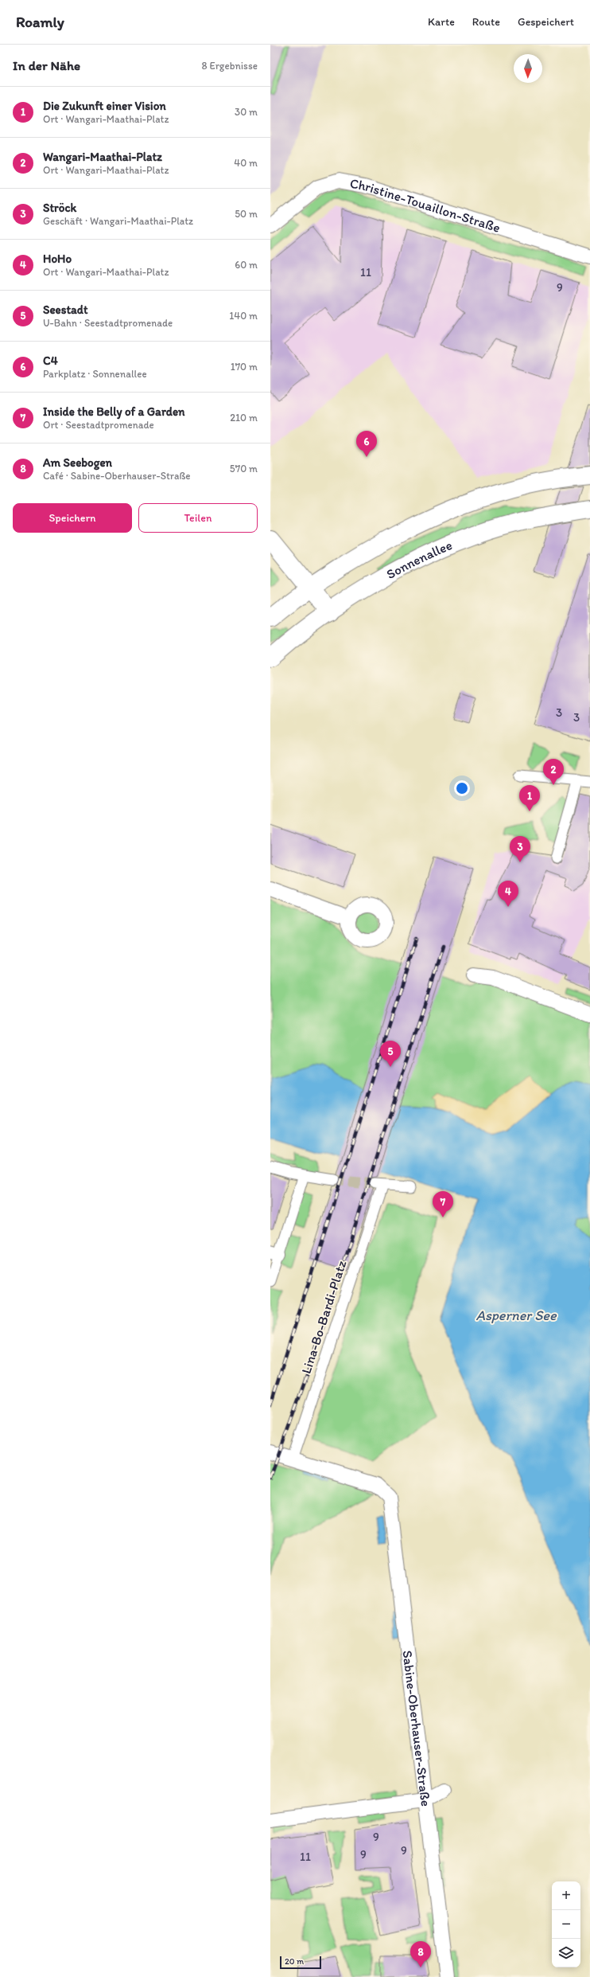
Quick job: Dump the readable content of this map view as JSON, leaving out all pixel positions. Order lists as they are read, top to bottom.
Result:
{
  "streets": {
    "street": [
      "Christine-Touaillon-Straße",
      "Sonnenallee",
      "Lina-Bo-Bardi-Platz",
      "Sabine-Oberhauser-Straße"
    ]
  },
  "crossings": [
    ["Lina-Bo-Bardi-Platz", "Sabine-Oberhauser-Straße"]
  ],
  "water": ["Asperner See"],
  "house_numbers": [
    "11",
    "9",
    "3",
    "3",
    "9",
    "9",
    "9",
    "11"
  ],
  "scale_bar": "20 m",
  "north": "bottom",
  "page": {
    "header": "Roamly",
    "nav": ["Karte", "Route", "Gespeichert"],
    "heading": ["In der Nähe", "8 Ergebnisse"],
    "list": [
      {
        "mark": "1",
        "name": "Die Zukunft einer Vision",
        "note": "Ort · Wangari-Maathai-Platz",
        "value": "30 m"
      },
      {
        "mark": "2",
        "name": "Wangari-Maathai-Platz",
        "note": "Ort · Wangari-Maathai-Platz",
        "value": "40 m"
      },
      {
        "mark": "3",
        "name": "Ströck",
        "note": "Geschäft · Wangari-Maathai-Platz",
        "value": "50 m"
      },
      {
        "mark": "4",
        "name": "HoHo",
        "note": "Ort · Wangari-Maathai-Platz",
        "value": "60 m"
      },
      {
        "mark": "5",
        "name": "Seestadt",
        "note": "U-Bahn · Seestadtpromenade",
        "value": "140 m"
      },
      {
        "mark": "6",
        "name": "C4",
        "note": "Parkplatz · Sonnenallee",
        "value": "170 m"
      },
      {
        "mark": "7",
        "name": "Inside the Belly of a Garden",
        "note": "Ort · Seestadtpromenade",
        "value": "210 m"
      },
      {
        "mark": "8",
        "name": "Am Seebogen",
        "note": "Café · Sabine-Oberhauser-Straße",
        "value": "570 m"
      }
    ],
    "pins": [
      "6",
      "2",
      "1",
      "3",
      "4",
      "5",
      "7",
      "8"
    ],
    "buttons": ["Speichern", "Teilen"],
    "map_buttons": ["+", "−"],
    "scale": "20 m"
  }
}
